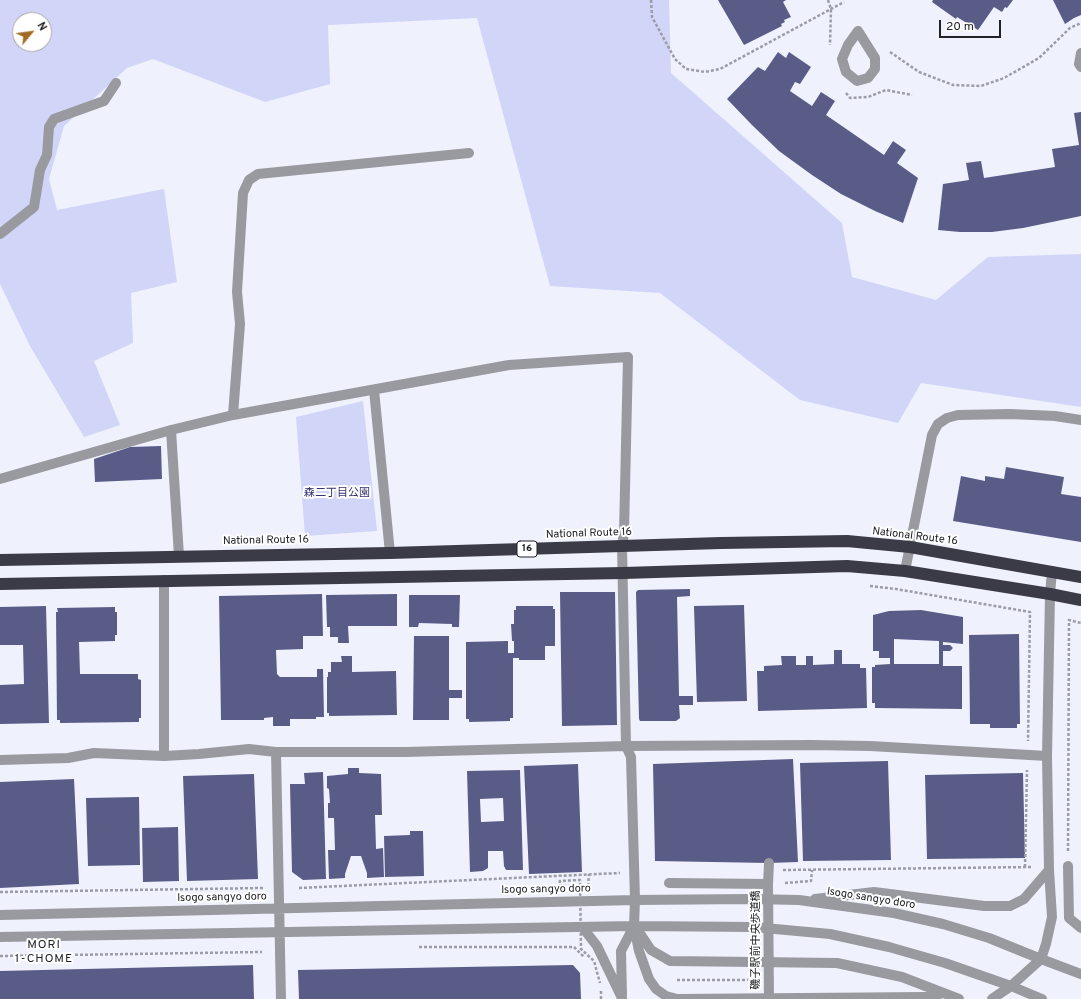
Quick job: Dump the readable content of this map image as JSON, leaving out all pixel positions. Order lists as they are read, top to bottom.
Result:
{
  "streets": {
    "highway": ["National Route 16", "16"],
    "street": ["Isogo sangyo doro", "磯子駅前中央歩道橋"]
  },
  "districts": ["MORI 1-CHOME"],
  "parks": ["森二丁目公園"],
  "scale_bar": "20 m",
  "north": "top right"
}
